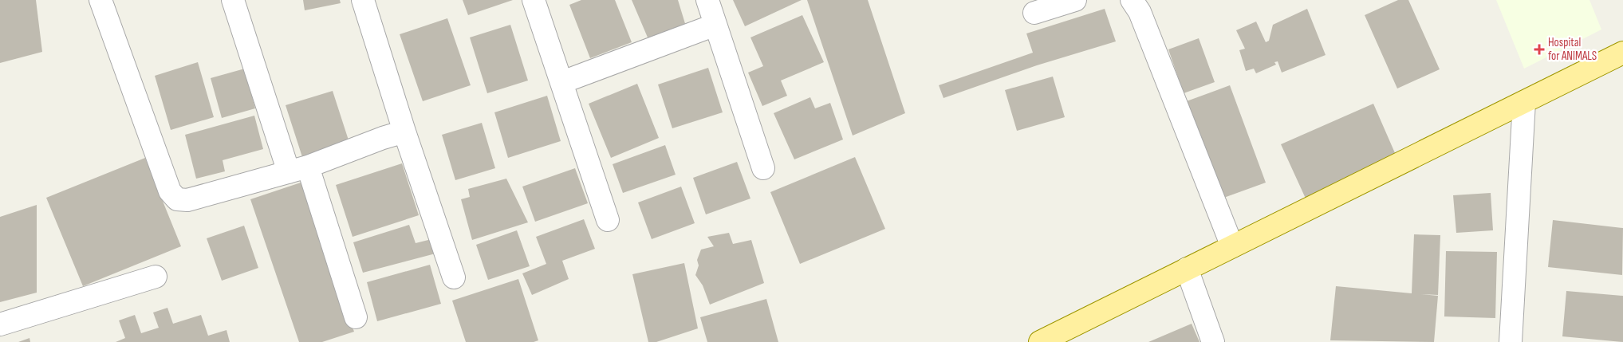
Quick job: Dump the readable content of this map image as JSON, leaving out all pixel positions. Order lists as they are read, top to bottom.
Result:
{
  "places": {
    "health": ["Hospital for ANIMALS"]
  }
}
